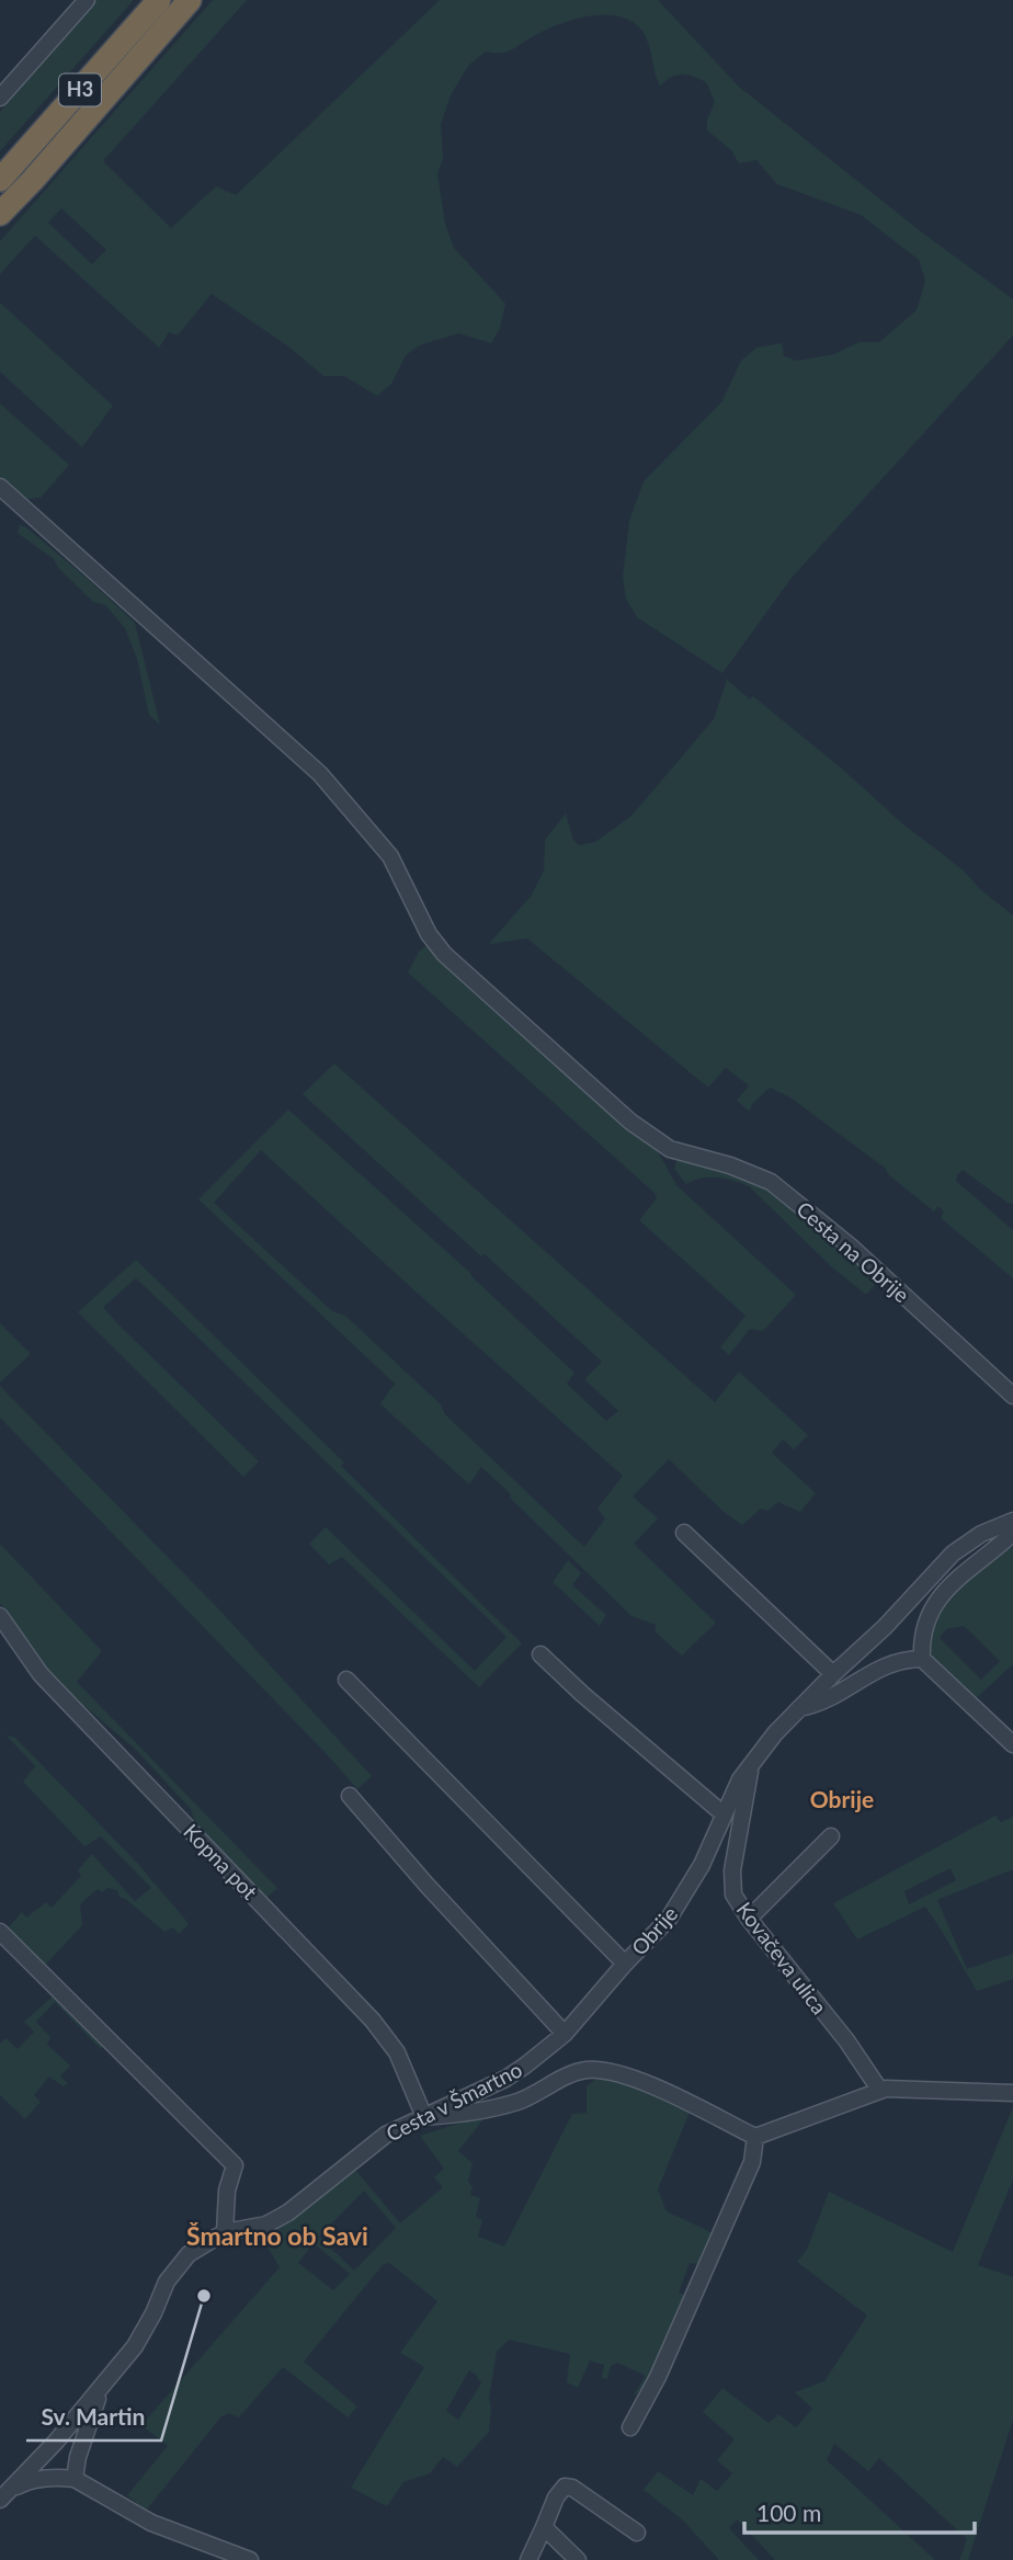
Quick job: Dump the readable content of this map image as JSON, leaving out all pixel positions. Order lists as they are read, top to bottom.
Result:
{
  "streets": {
    "highway": ["H3"],
    "street": [
      "Cesta na Obrije",
      "Kopna pot",
      "Obrije",
      "Kovačeva ulica",
      "Cesta v Šmartno"
    ]
  },
  "crossings": [
    ["Kopna pot", "Cesta v Šmartno"],
    ["Obrije", "Kovačeva ulica"],
    ["Obrije", "Cesta v Šmartno"]
  ],
  "districts": ["Obrije", "Šmartno ob Savi"],
  "places": ["Sv. Martin"],
  "scale_bar": "100 m"
}
